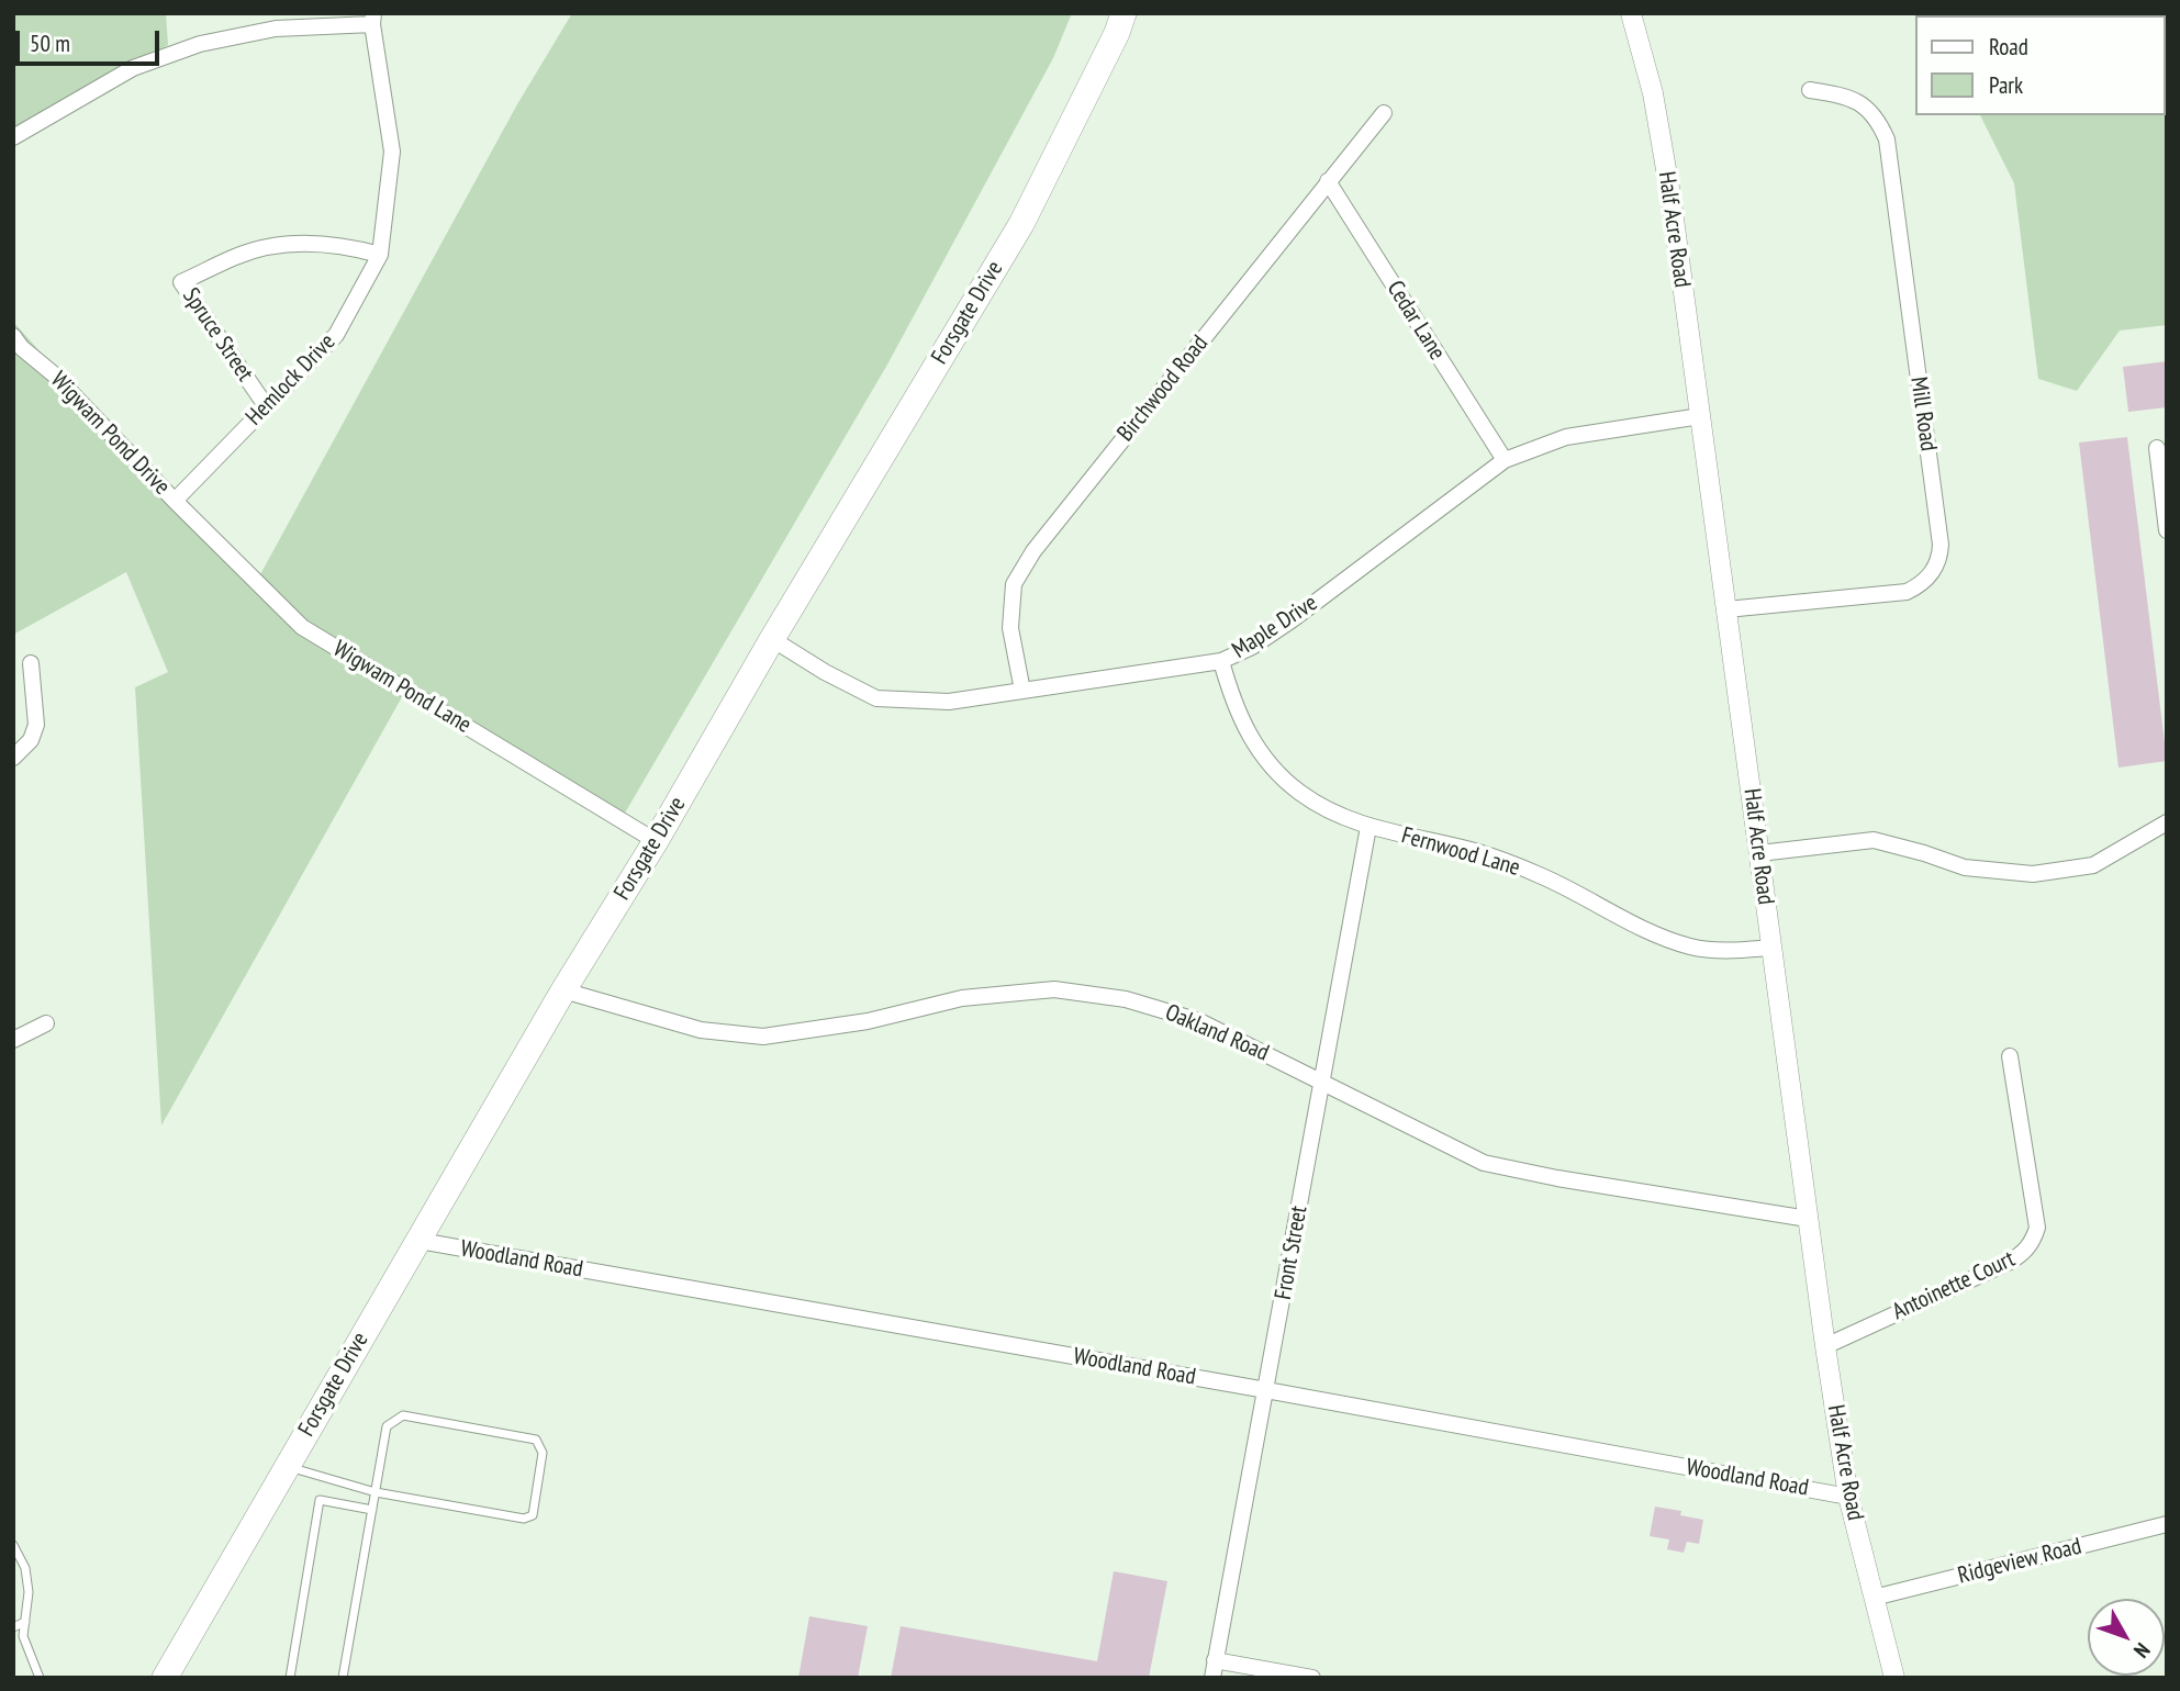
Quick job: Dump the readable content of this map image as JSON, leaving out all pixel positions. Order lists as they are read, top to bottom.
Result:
{
  "streets": {
    "main road": ["Forsgate Drive"],
    "street": [
      "Half Acre Road",
      "Cedar Lane",
      "Spruce Street",
      "Hemlock Drive",
      "Birchwood Road",
      "Mill Road",
      "Wigwam Pond Drive",
      "Maple Drive",
      "Wigwam Pond Lane",
      "Fernwood Lane",
      "Oakland Road",
      "Front Street",
      "Woodland Road",
      "Antoinette Court",
      "Ridgeview Road"
    ]
  },
  "crossings": [
    ["Half Acre Road", "Mill Road"],
    ["Half Acre Road", "Maple Drive"],
    ["Half Acre Road", "Fernwood Lane"],
    ["Half Acre Road", "Oakland Road"],
    ["Half Acre Road", "Woodland Road"],
    ["Half Acre Road", "Antoinette Court"],
    ["Half Acre Road", "Ridgeview Road"],
    ["Forsgate Drive", "Maple Drive"],
    ["Forsgate Drive", "Wigwam Pond Lane"],
    ["Forsgate Drive", "Oakland Road"],
    ["Forsgate Drive", "Woodland Road"],
    ["Cedar Lane", "Birchwood Road"],
    ["Cedar Lane", "Maple Drive"],
    ["Spruce Street", "Hemlock Drive"],
    ["Hemlock Drive", "Wigwam Pond Drive"],
    ["Hemlock Drive", "Wigwam Pond Lane"],
    ["Birchwood Road", "Maple Drive"],
    ["Wigwam Pond Drive", "Wigwam Pond Lane"],
    ["Maple Drive", "Fernwood Lane"],
    ["Fernwood Lane", "Front Street"],
    ["Oakland Road", "Front Street"],
    ["Front Street", "Woodland Road"]
  ],
  "legend": ["Road", "Park"],
  "scale_bar": "50 m",
  "north": "bottom right"
}
